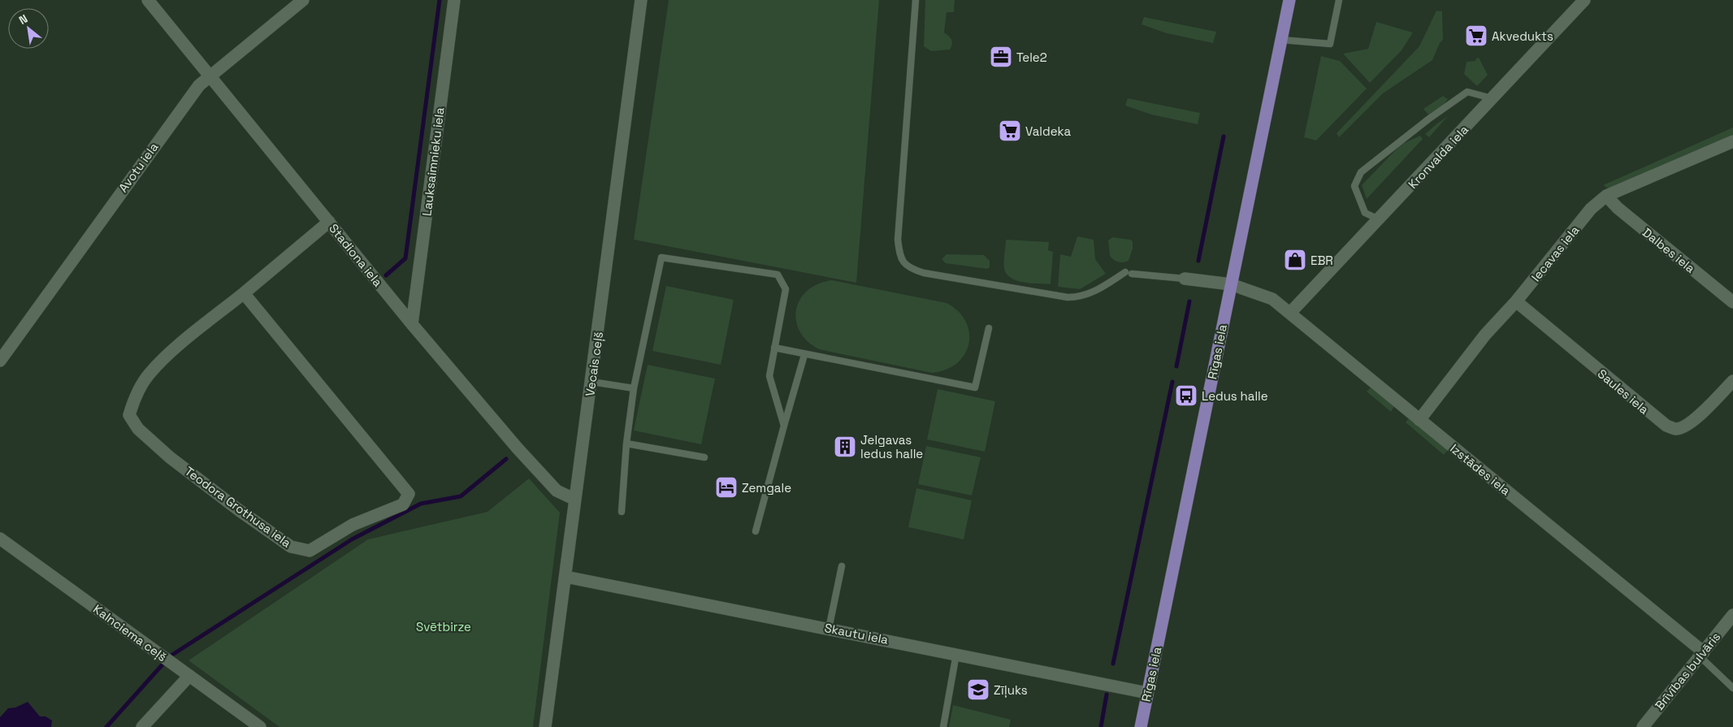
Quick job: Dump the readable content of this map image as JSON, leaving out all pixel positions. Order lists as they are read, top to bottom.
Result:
{
  "streets": {
    "main road": ["Rīgas iela"],
    "street": [
      "Kronvalda iela",
      "Lauksaimnieku iela",
      "Avotu iela",
      "Dalbes iela",
      "Iecavas iela",
      "Stadiona iela",
      "Vecais ceļš",
      "Saules iela",
      "Izstādes iela",
      "Teodora Grothusa iela",
      "Kalnciema ceļš",
      "Skautu iela",
      "Brīvības bulvāris"
    ]
  },
  "crossings": [
    ["Kronvalda iela", "Izstādes iela"],
    ["Lauksaimnieku iela", "Stadiona iela"],
    ["Avotu iela", "Stadiona iela"],
    ["Dalbes iela", "Iecavas iela"],
    ["Iecavas iela", "Saules iela"],
    ["Iecavas iela", "Izstādes iela"],
    ["Stadiona iela", "Vecais ceļš"],
    ["Stadiona iela", "Teodora Grothusa iela"],
    ["Rīgas iela", "Izstādes iela"],
    ["Rīgas iela", "Skautu iela"],
    ["Vecais ceļš", "Skautu iela"],
    ["Izstādes iela", "Brīvības bulvāris"]
  ],
  "parks": ["Svētbirze"],
  "places": {
    "supermarket": ["Akvedukts", "Valdeka"],
    "office": ["Tele2"],
    "shop": ["EBR"],
    "bus stop": ["Ledus halle"],
    "building": ["Jelgavas ledus halle"],
    "hotel": ["Zemgale"],
    "school or university": ["Zīļuks"]
  },
  "north": "top left"
}
